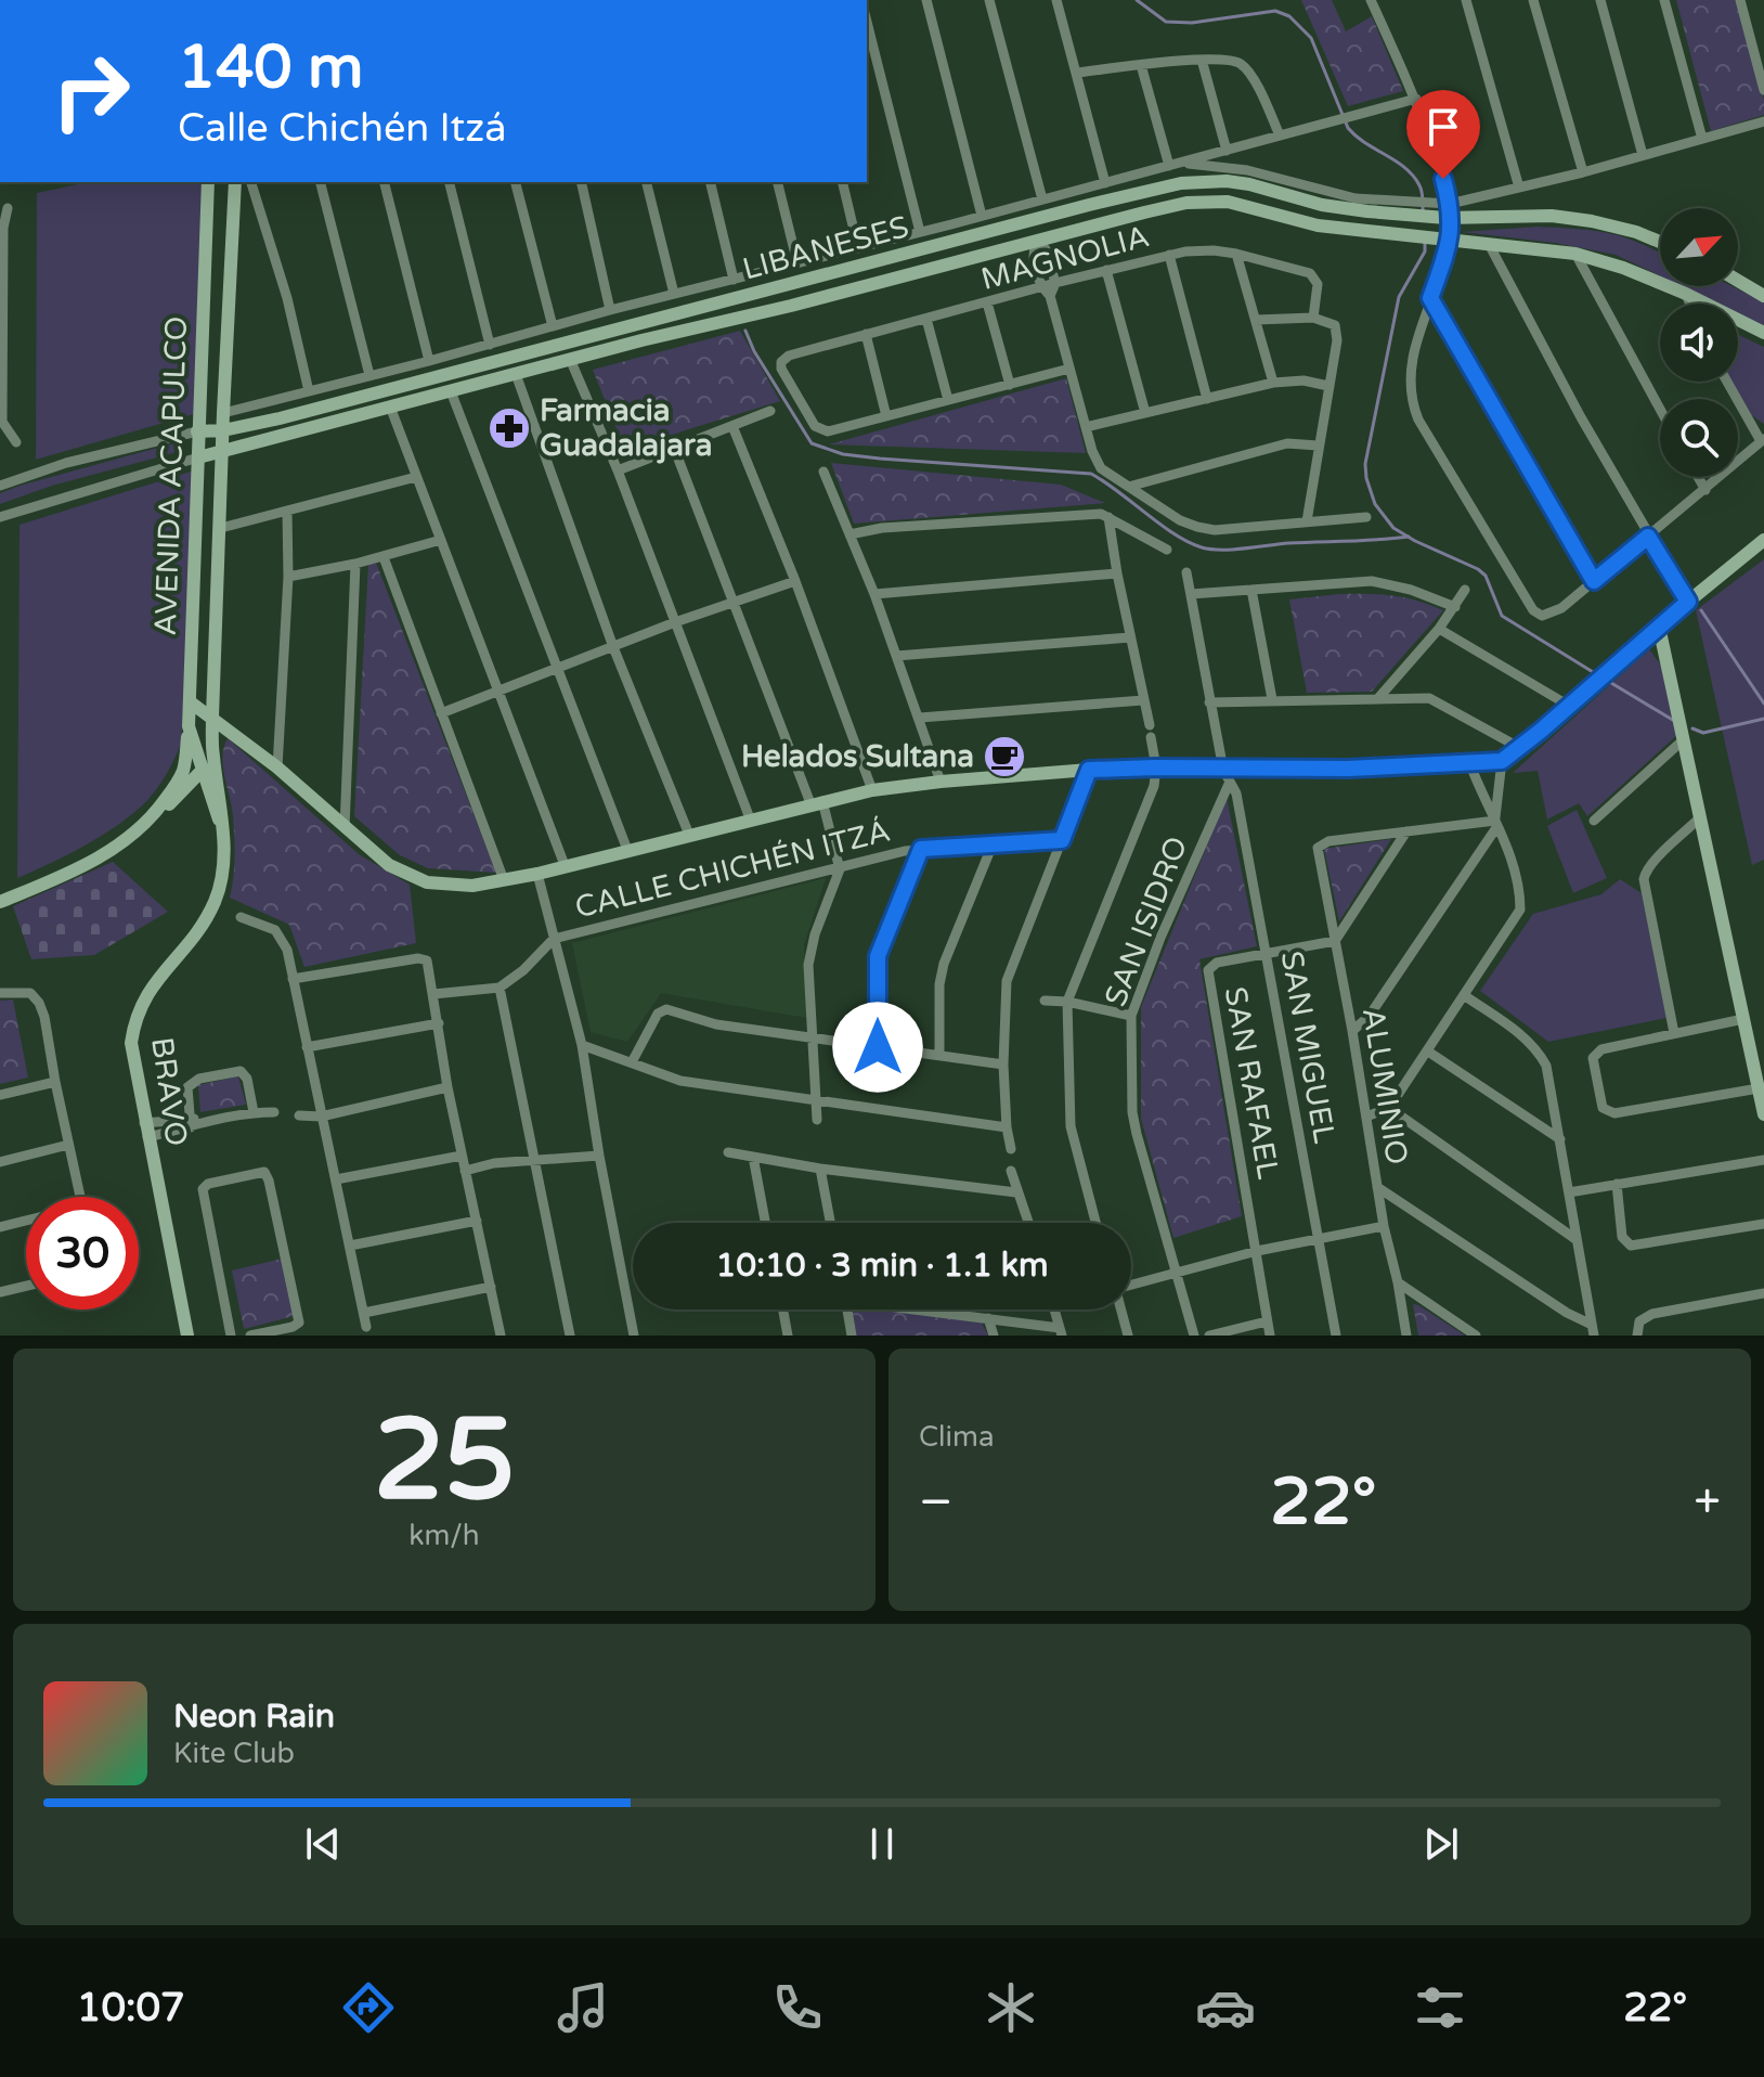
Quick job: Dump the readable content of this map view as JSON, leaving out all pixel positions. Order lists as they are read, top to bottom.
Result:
{
  "streets": {
    "main road": ["LIBANESES", "AVENIDA ACAPULCO", "BRAVO"],
    "street": [
      "MAGNOLIA",
      "CALLE CHICHÉN ITZÁ",
      "SAN ISIDRO",
      "SAN MIGUEL",
      "SAN RAFAEL",
      "ALUMINIO"
    ]
  },
  "crossings": [
    ["LIBANESES", "AVENIDA ACAPULCO"],
    ["AVENIDA ACAPULCO", "BRAVO"],
    ["SAN ISIDRO", "SAN MIGUEL"],
    ["SAN MIGUEL", "SAN RAFAEL"],
    ["SAN RAFAEL", "ALUMINIO"]
  ],
  "places": {
    "pharmacy": ["Farmacia Guadalajara"],
    "cafe": ["Helados Sultana"]
  },
  "north": "top right",
  "page": {
    "turn": ["140 m", "Calle Chichén Itzá"],
    "limit": "30",
    "trip": "10:10 · 3 min · 1.1 km",
    "tile": [
      ["25", "km/h"],
      "Clima"
    ],
    "heat": ["−", "22°", "+"],
    "song": ["Neon Rain", "Kite Club"],
    "tabs": ["10:07", "22°"]
  }
}
